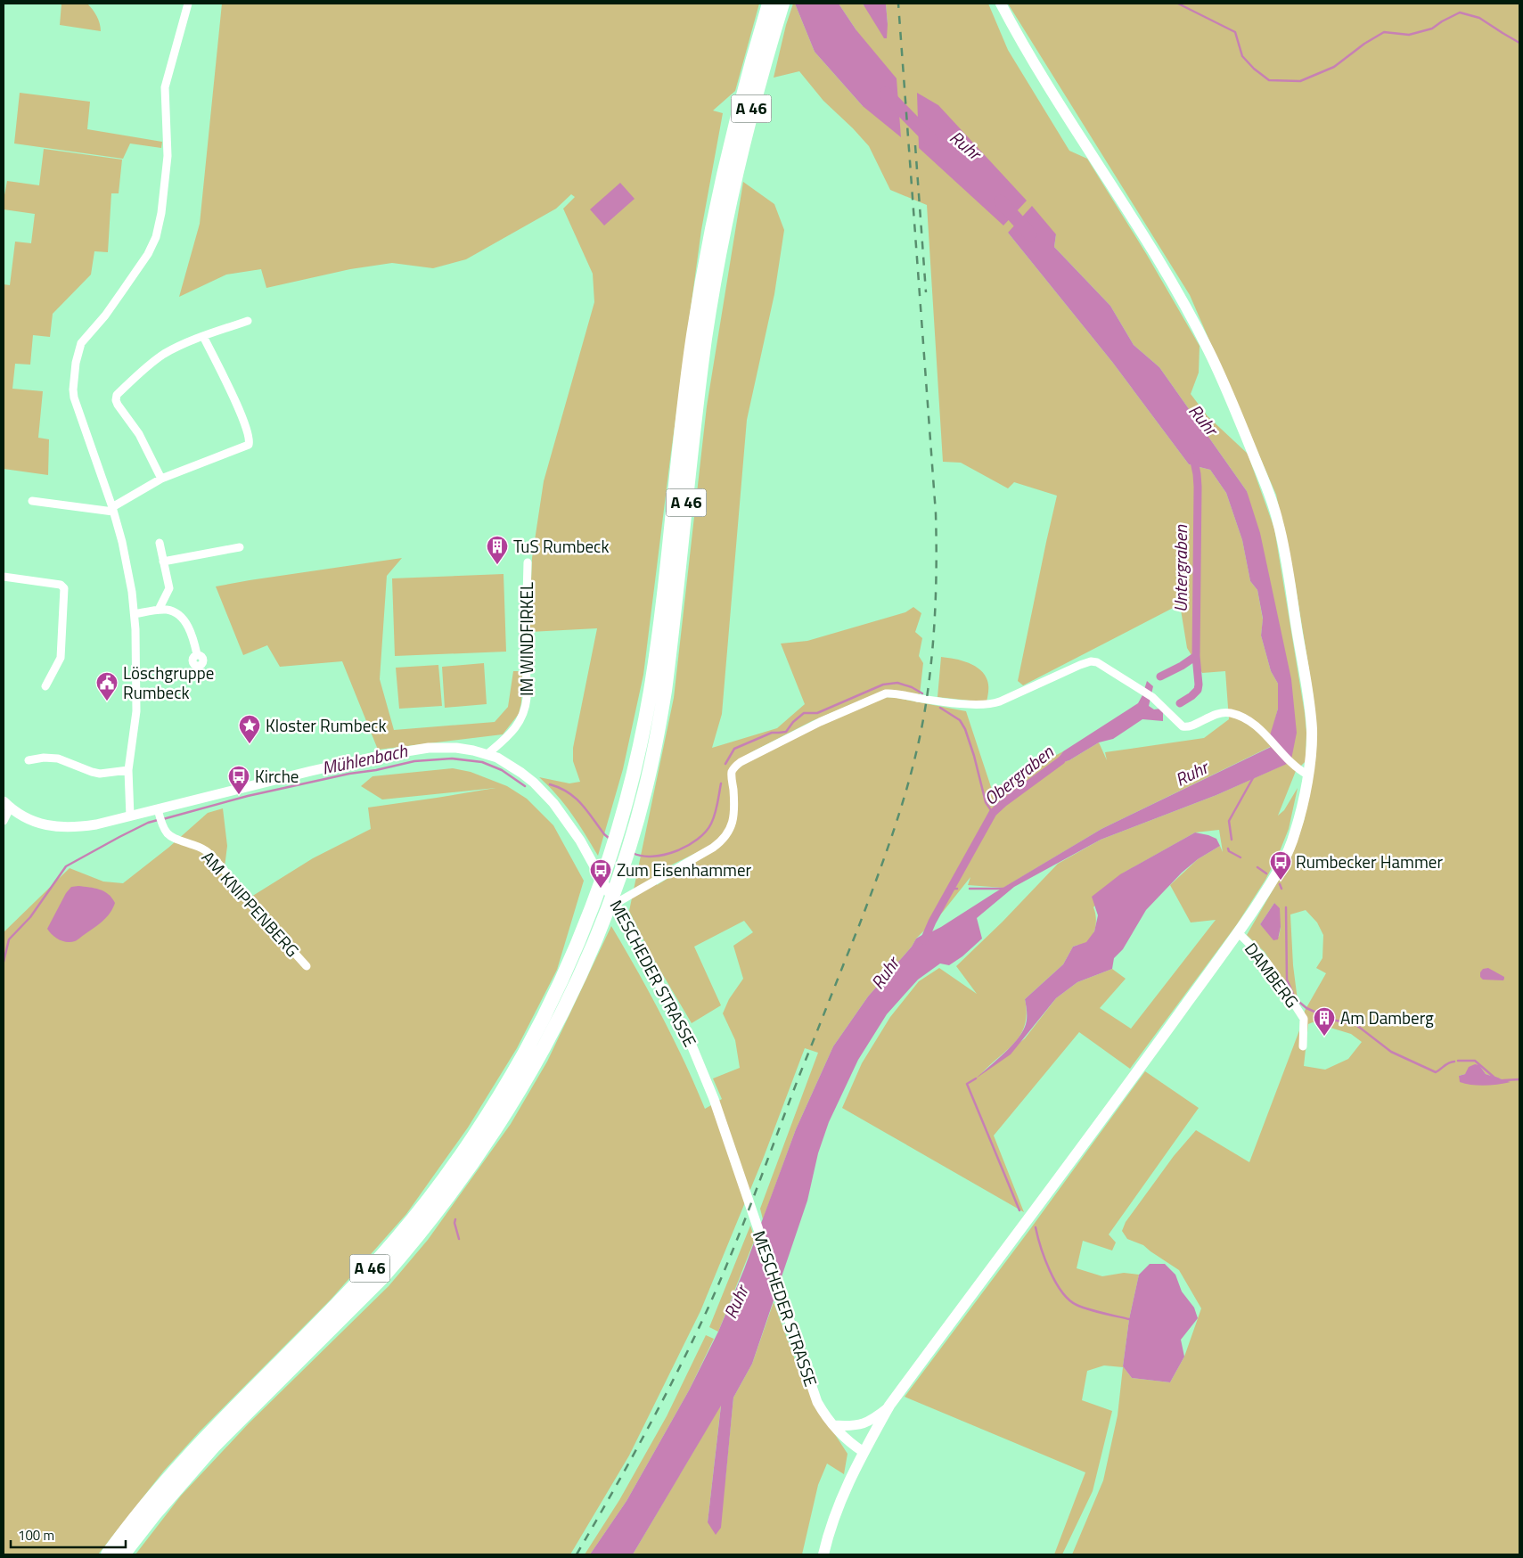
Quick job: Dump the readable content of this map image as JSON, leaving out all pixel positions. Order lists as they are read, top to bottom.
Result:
{
  "streets": {
    "highway": ["A 46"],
    "street": [
      "IM WINDFIRKEL",
      "AM KNIPPENBERG",
      "MESCHEDER STRASSE",
      "DAMBERG"
    ]
  },
  "crossings": [
    ["IM WINDFIRKEL", "MESCHEDER STRASSE"],
    ["AM KNIPPENBERG", "MESCHEDER STRASSE"]
  ],
  "water": [
    "Ruhr",
    "Untergraben",
    "Mühlenbach",
    "Obergraben"
  ],
  "places": {
    "building": ["TuS Rumbeck", "Am Damberg"],
    "public building": ["Löschgruppe Rumbeck"],
    "place": ["Kloster Rumbeck"],
    "bus stop": ["Kirche", "Rumbecker Hammer", "Zum Eisenhammer"]
  },
  "scale_bar": "100 m"
}
